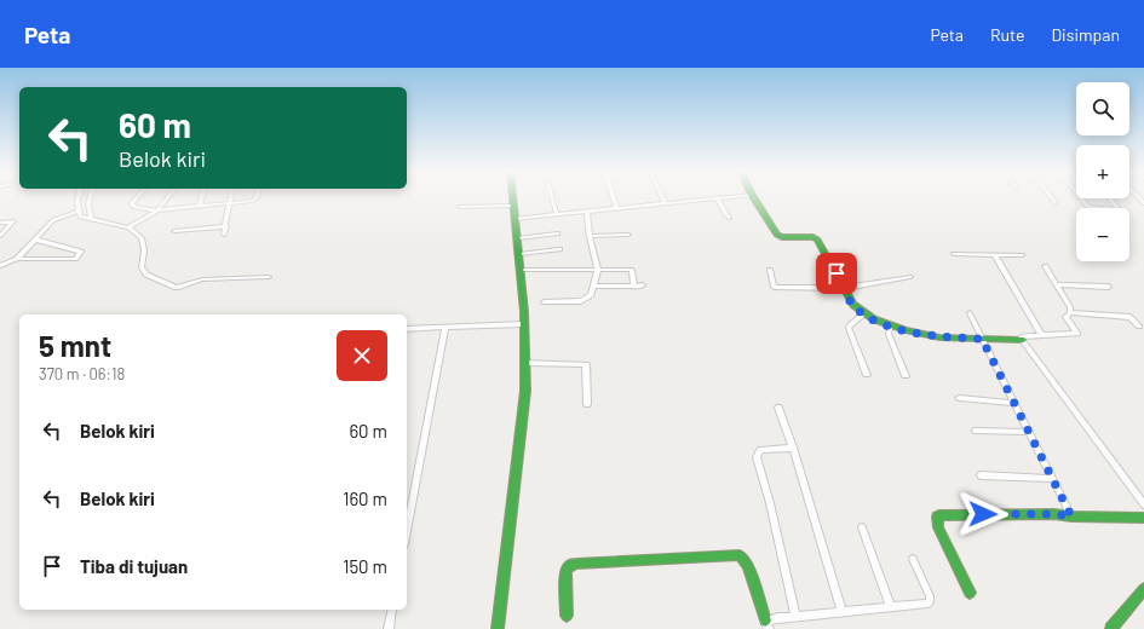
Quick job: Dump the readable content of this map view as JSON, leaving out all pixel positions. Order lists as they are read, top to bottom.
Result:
{
  "page": {
    "header": "Peta",
    "nav": ["Peta", "Rute", "Disimpan"],
    "map_buttons": ["+", "−"],
    "turn": ["60 m", "Belok kiri"],
    "heading": ["5 mnt", "370 m · 06:18"],
    "list": [
      {
        "name": "Belok kiri",
        "value": "60 m"
      },
      {
        "name": "Belok kiri",
        "value": "160 m"
      },
      {
        "name": "Tiba di tujuan",
        "value": "150 m"
      }
    ]
  }
}
